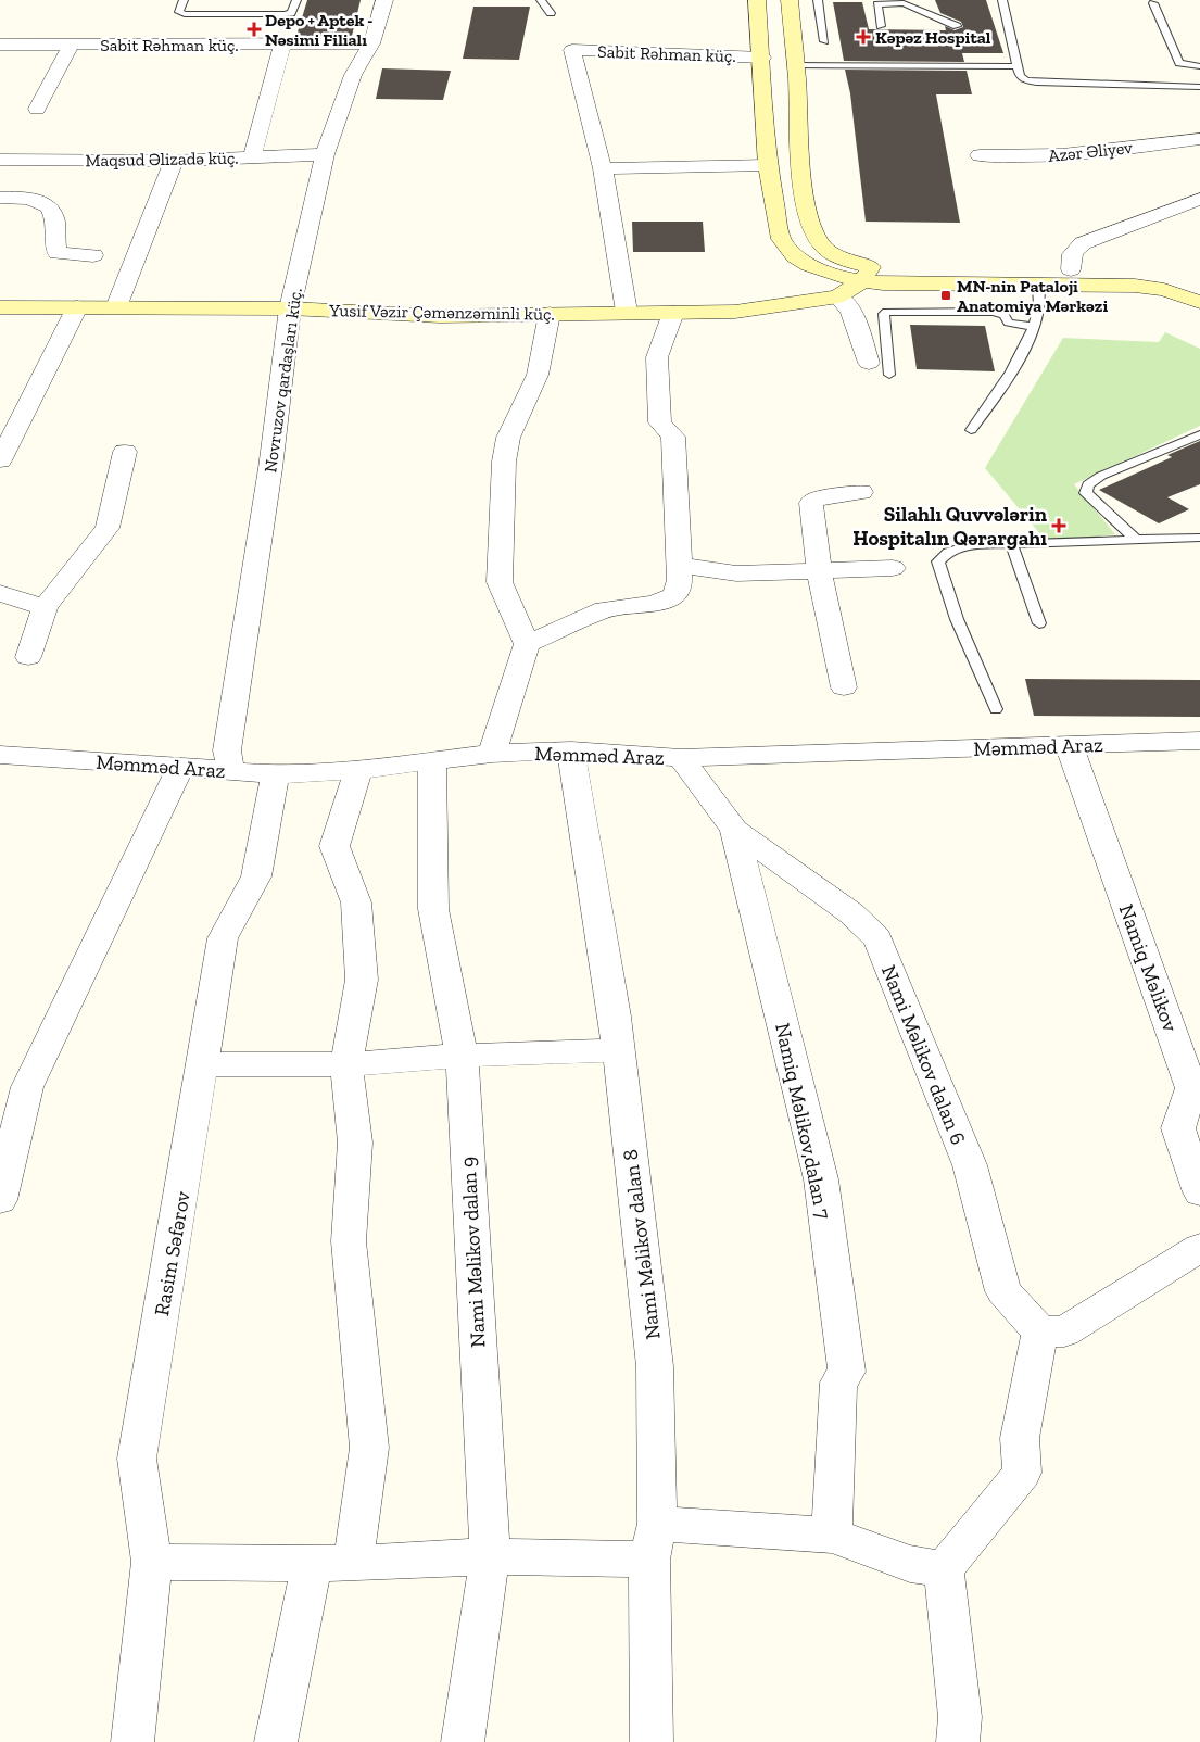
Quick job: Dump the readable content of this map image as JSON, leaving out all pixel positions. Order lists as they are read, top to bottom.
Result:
{
  "streets": {
    "main road": ["Yusif Vəzir Çəmənzəminli küç."],
    "street": [
      "Sabit Rəhman küç.",
      "Azər Əliyev",
      "Maqsud Əlizadə küç.",
      "Novruzov qardaşları küç.",
      "Məmməd Araz",
      "Namiq Məlikov",
      "Nami Məlikov dalan 6",
      "Namiq Məlikov,dalan 7",
      "Nami Məlikov dalan 8",
      "Nami Məlikov dalan 9",
      "Rasim Səfərov"
    ]
  },
  "crossings": [
    ["Sabit Rəhman küç.", "Novruzov qardaşları küç."],
    ["Maqsud Əlizadə küç.", "Novruzov qardaşları küç."],
    ["Yusif Vəzir Çəmənzəminli küç.", "Novruzov qardaşları küç."],
    ["Novruzov qardaşları küç.", "Məmməd Araz"],
    ["Məmməd Araz", "Namiq Məlikov"],
    ["Məmməd Araz", "Namiq Məlikov,dalan 7"],
    ["Məmməd Araz", "Nami Məlikov dalan 8"],
    ["Məmməd Araz", "Nami Məlikov dalan 9"],
    ["Məmməd Araz", "Rasim Səfərov"],
    ["Nami Məlikov dalan 6", "Namiq Məlikov,dalan 7"]
  ],
  "places": {
    "health": ["Depo + Aptek - Nəsimi Filialı", "Kəpəz Hospital", "Silahlı Quvvələrin Hospitalın Qərargahı"],
    "transit": ["MN-nin Pataloji Anatomiya Mərkəzi"]
  }
}
